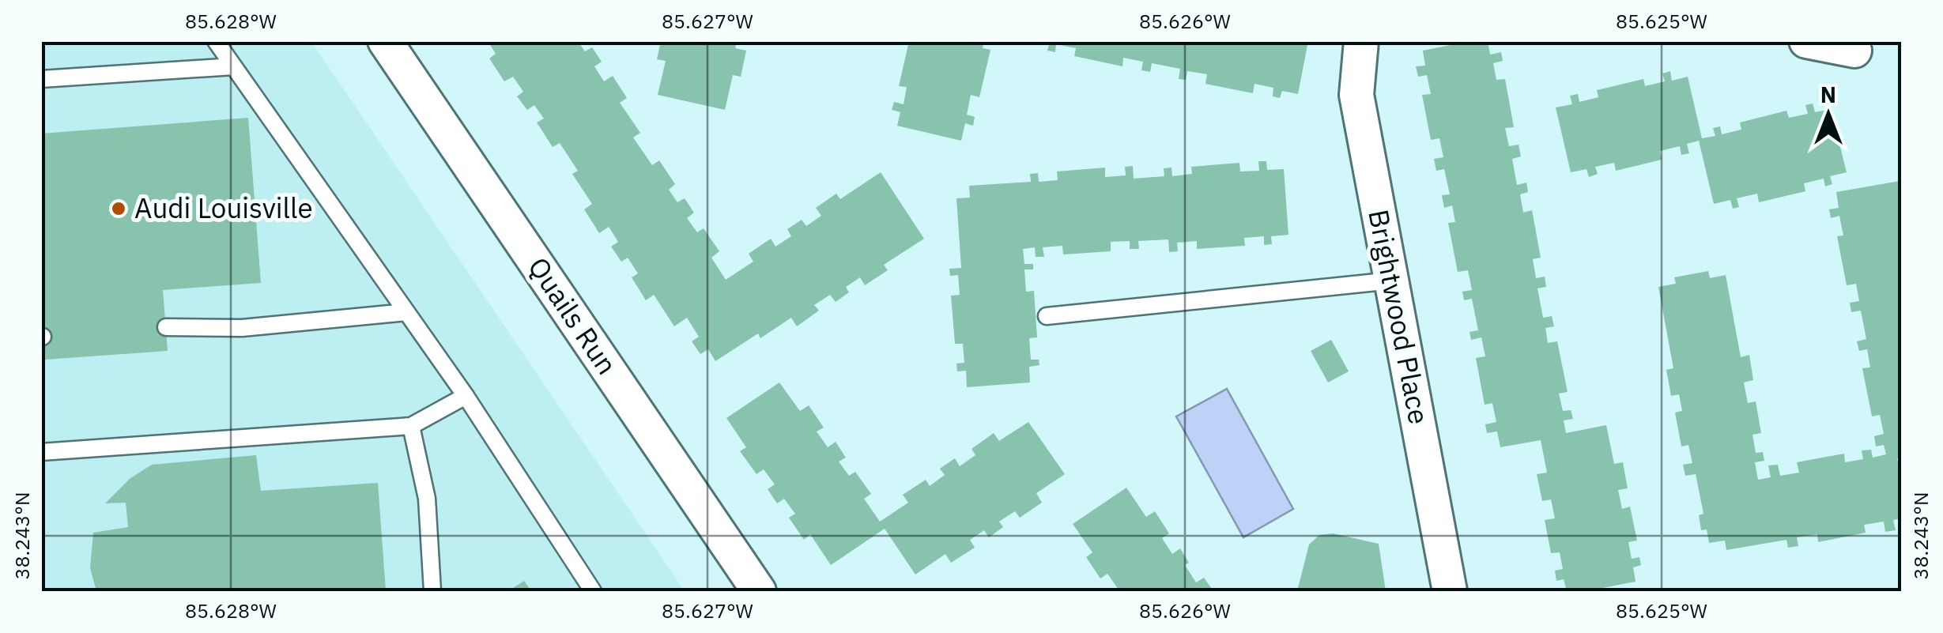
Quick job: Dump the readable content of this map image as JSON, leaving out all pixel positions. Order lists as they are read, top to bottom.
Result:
{
  "streets": {
    "street": ["Quails Run", "Brightwood Place"]
  },
  "places": ["Audi Louisville"],
  "north": "top",
  "coordinates": [
    "85.628°W",
    "85.627°W",
    "85.626°W",
    "85.625°W",
    "38.243°N"
  ]
}
